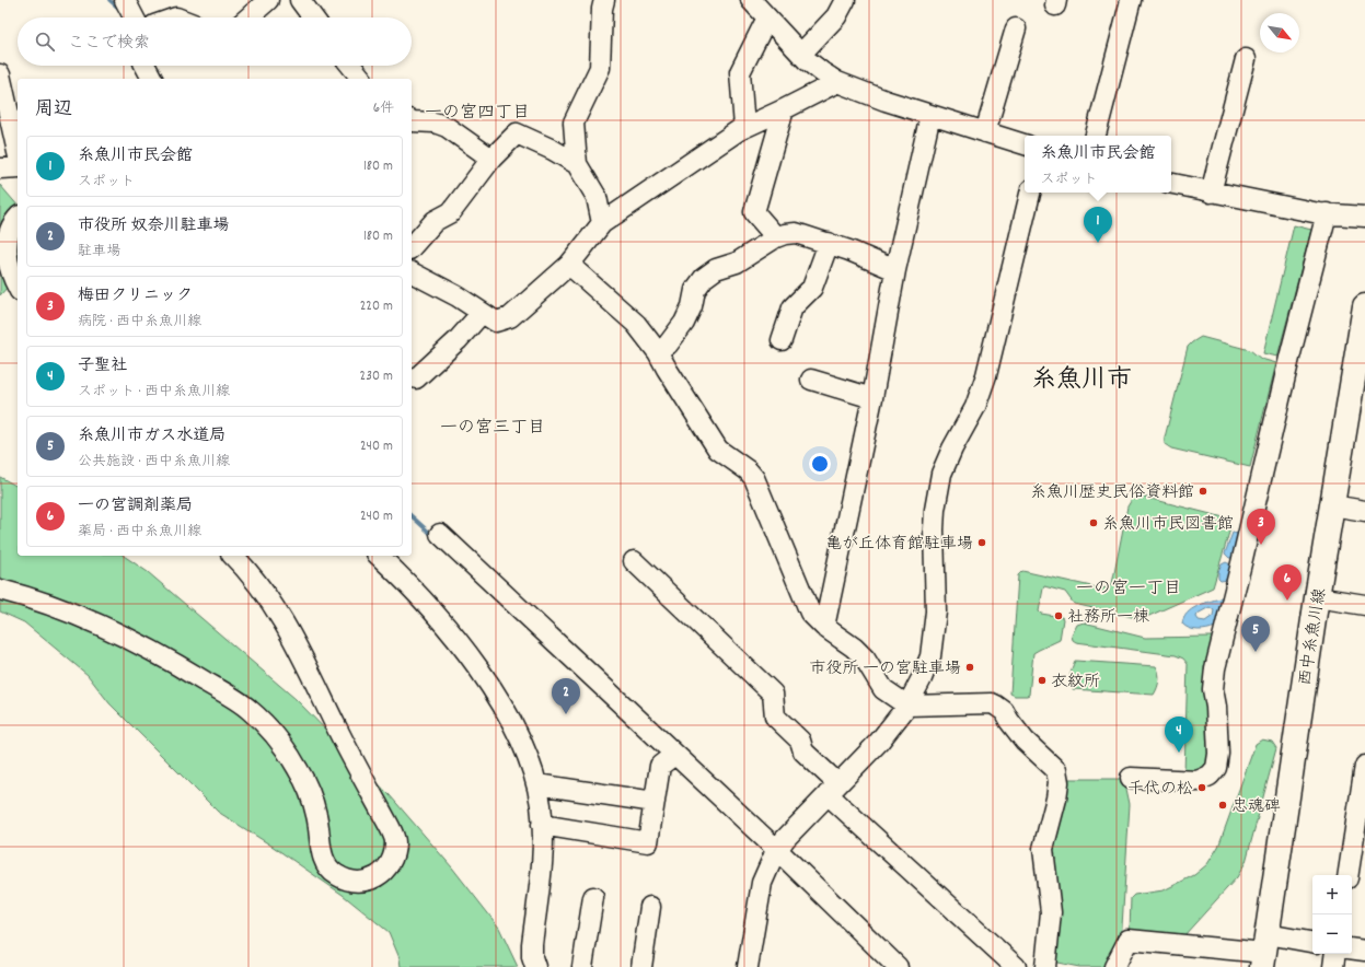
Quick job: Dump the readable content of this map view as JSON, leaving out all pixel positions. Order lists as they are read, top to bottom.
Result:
{
  "streets": {
    "main road": ["西中糸魚川線"]
  },
  "districts": [
    "一の宮四丁目",
    "糸魚川市",
    "一の宮三丁目",
    "一の宮一丁目"
  ],
  "places": [
    "糸魚川歴史民俗資料館",
    "糸魚川市民図書館",
    "亀が丘体育館駐車場",
    "社務所一棟",
    "市役所 一の宮駐車場",
    "衣紋所",
    "千代の松",
    "忠魂碑"
  ],
  "north": "bottom right",
  "page": {
    "search": "ここで検索",
    "heading": ["周辺", "6件"],
    "popup": ["糸魚川市民会館", "スポット"],
    "list": [
      {
        "mark": "1",
        "name": "糸魚川市民会館",
        "note": "スポット",
        "value": "180 m"
      },
      {
        "mark": "2",
        "name": "市役所 奴奈川駐車場",
        "note": "駐車場",
        "value": "180 m"
      },
      {
        "mark": "3",
        "name": "梅田クリニック",
        "note": "病院 · 西中糸魚川線",
        "value": "220 m"
      },
      {
        "mark": "4",
        "name": "子聖社",
        "note": "スポット · 西中糸魚川線",
        "value": "230 m"
      },
      {
        "mark": "5",
        "name": "糸魚川市ガス水道局",
        "note": "公共施設 · 西中糸魚川線",
        "value": "240 m"
      },
      {
        "mark": "6",
        "name": "一の宮調剤薬局",
        "note": "薬局 · 西中糸魚川線",
        "value": "240 m"
      }
    ],
    "pins": [
      "1",
      "3",
      "6",
      "5",
      "2",
      "4"
    ],
    "map_buttons": ["+", "−"]
  }
}
